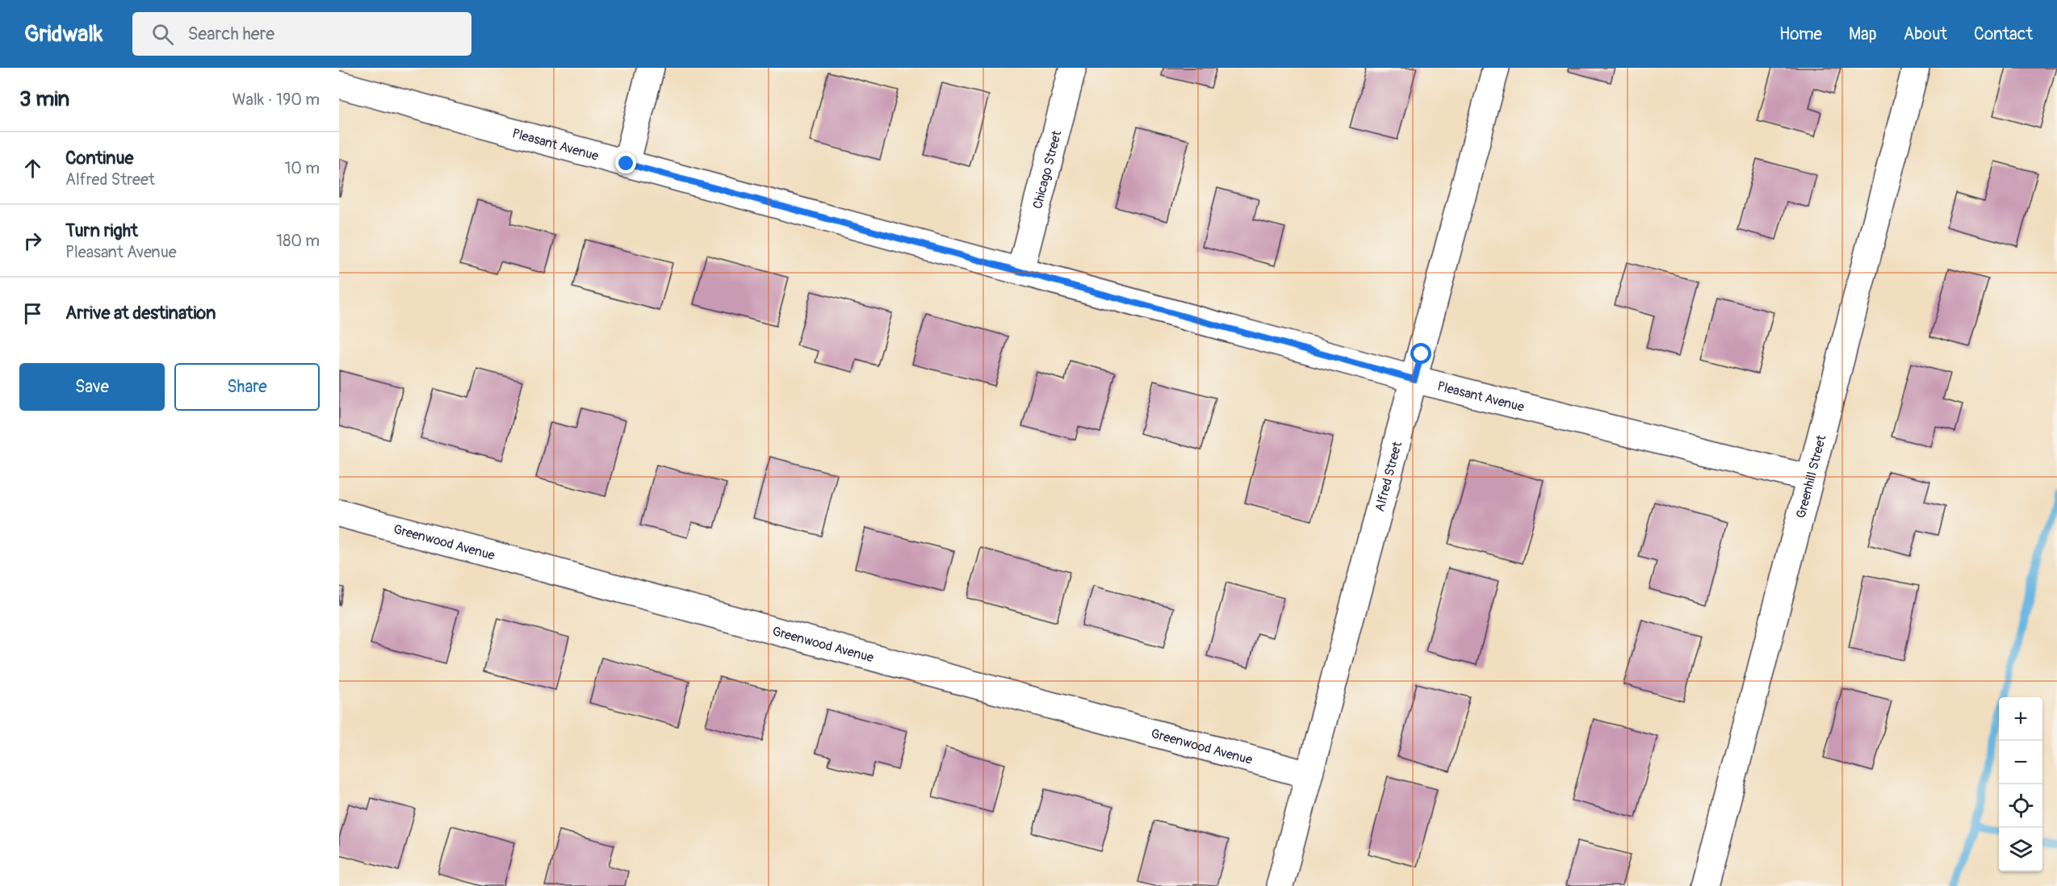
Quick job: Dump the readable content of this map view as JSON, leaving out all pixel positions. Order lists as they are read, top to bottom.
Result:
{
  "streets": {
    "street": [
      "Pleasant Avenue",
      "Chicago Street",
      "Alfred Street",
      "Greenhill Street",
      "Greenwood Avenue"
    ]
  },
  "crossings": [
    ["Pleasant Avenue", "Chicago Street"],
    ["Pleasant Avenue", "Alfred Street"],
    ["Pleasant Avenue", "Greenhill Street"],
    ["Alfred Street", "Greenwood Avenue"]
  ],
  "page": {
    "header": "Gridwalk",
    "search": "Search here",
    "nav": [
      "Home",
      "Map",
      "About",
      "Contact"
    ],
    "heading": ["3 min", "Walk · 190 m"],
    "list": [
      ["Continue", "Alfred Street", "10 m"],
      ["Turn right", "Pleasant Avenue", "180 m"],
      "Arrive at destination"
    ],
    "buttons": ["Save", "Share"],
    "map_buttons": ["+", "−"]
  }
}
